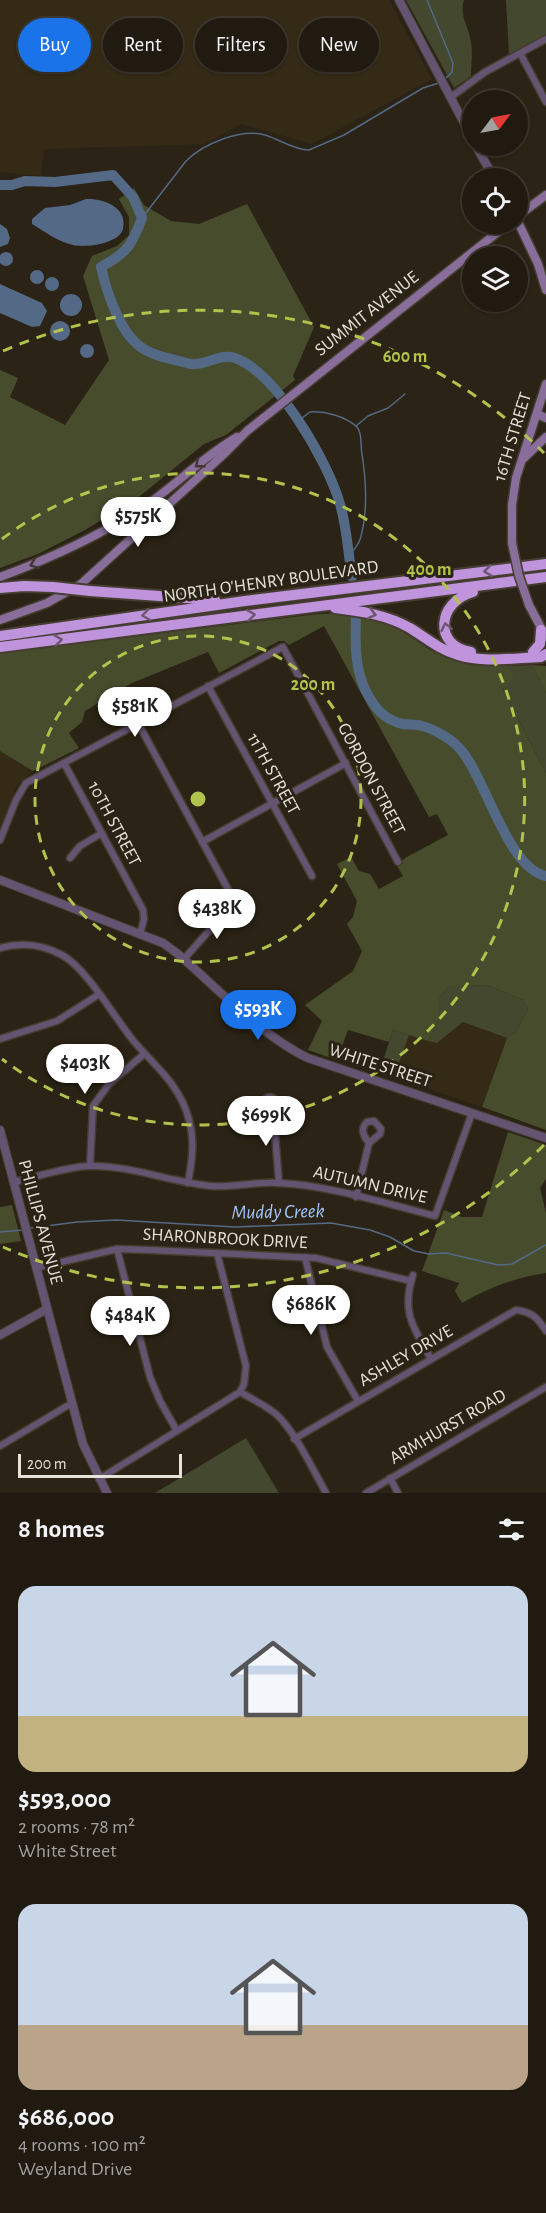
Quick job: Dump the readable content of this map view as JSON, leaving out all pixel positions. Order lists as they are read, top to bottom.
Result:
{
  "streets": {
    "highway": ["NORTH O'HENRY BOULEVARD"],
    "main road": ["SUMMIT AVENUE", "16TH STREET"],
    "street": [
      "11TH STREET",
      "GORDON STREET",
      "10TH STREET",
      "WHITE STREET",
      "AUTUMN DRIVE",
      "PHILLIPS AVENUE",
      "SHARONBROOK DRIVE",
      "ASHLEY DRIVE",
      "ARMHURST ROAD"
    ]
  },
  "crossings": [
    ["11TH STREET", "GORDON STREET"],
    ["10TH STREET", "WHITE STREET"],
    ["WHITE STREET", "AUTUMN DRIVE"],
    ["AUTUMN DRIVE", "PHILLIPS AVENUE"],
    ["PHILLIPS AVENUE", "SHARONBROOK DRIVE"],
    ["SHARONBROOK DRIVE", "ASHLEY DRIVE"]
  ],
  "water": ["Muddy Creek"],
  "scale_bar": "200 m",
  "north": "top right",
  "page": {
    "chip": [
      "Buy",
      "Rent",
      "Filters",
      "New"
    ],
    "price": [
      "$575K",
      "$581K",
      "$438K",
      "$593K",
      "$403K",
      "$699K",
      "$686K",
      "$484K"
    ],
    "scale": "200 m",
    "heading": "8 homes",
    "list": [
      {
        "name": "$593,000",
        "note": "2 rooms · 78 m² · White Street"
      },
      {
        "name": "$686,000",
        "note": "4 rooms · 100 m² · Weyland Drive"
      }
    ]
  },
  "rings": ["600 m", "400 m", "200 m"]
}
